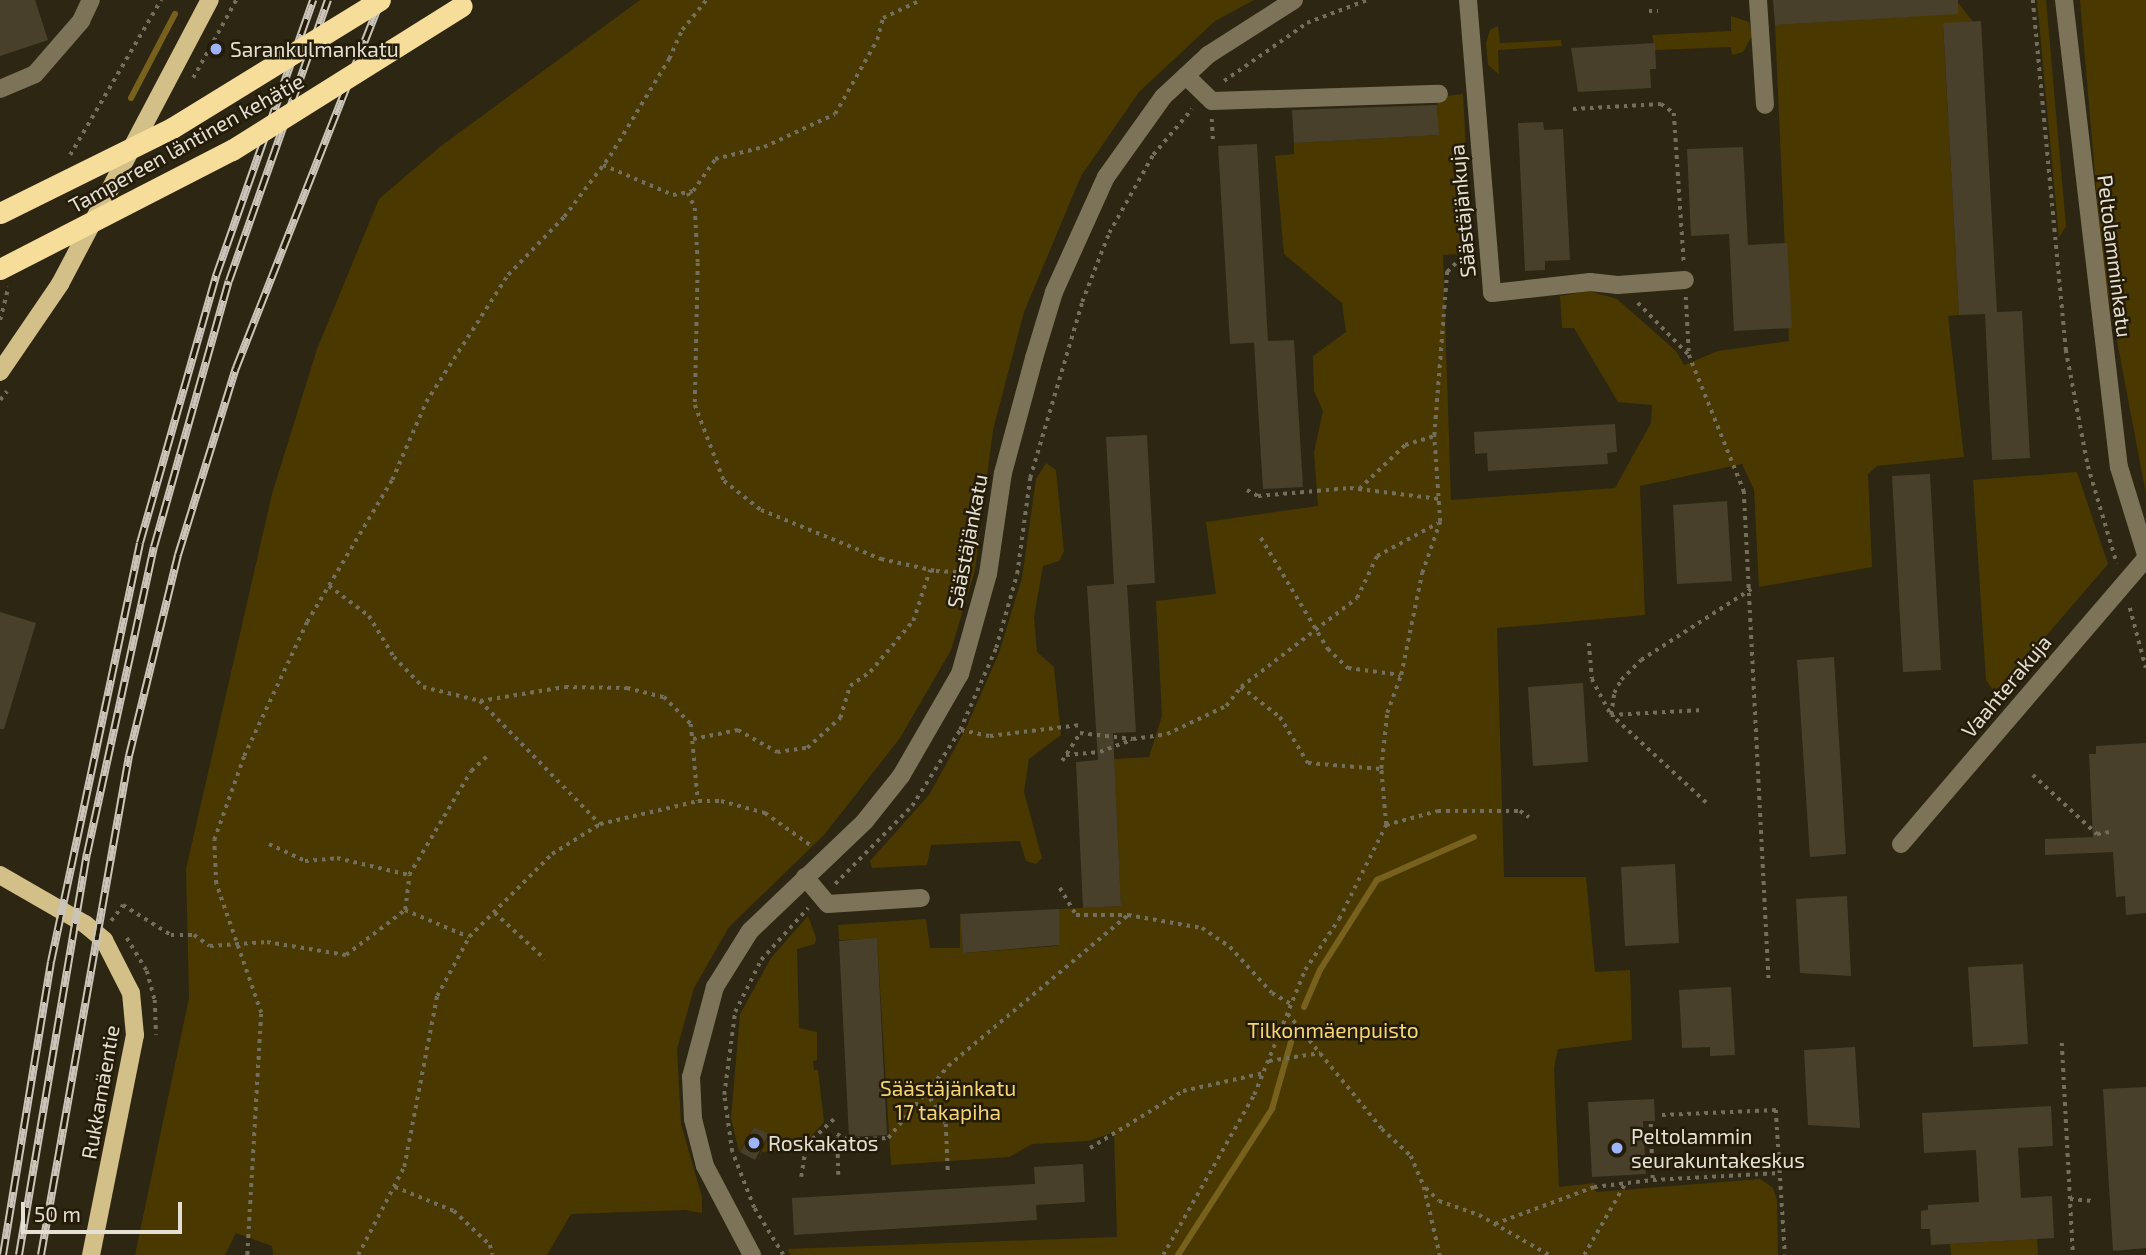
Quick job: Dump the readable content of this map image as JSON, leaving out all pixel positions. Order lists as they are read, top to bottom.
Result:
{
  "streets": {
    "highway": ["Tampereen läntinen kehätie"],
    "main road": ["Rukkamäentie"],
    "street": [
      "Säästäjänkuja",
      "Peltolamminkatu",
      "Säästäjänkatu",
      "Vaahterakuja"
    ]
  },
  "crossings": [
    ["Peltolamminkatu", "Vaahterakuja"]
  ],
  "parks": ["Tilkonmäenpuisto", "Säästäjänkatu 17 takapiha"],
  "places": ["Sarankulmankatu", "Roskakatos", "Peltolammin seurakuntakeskus"],
  "scale_bar": "50 m"
}
